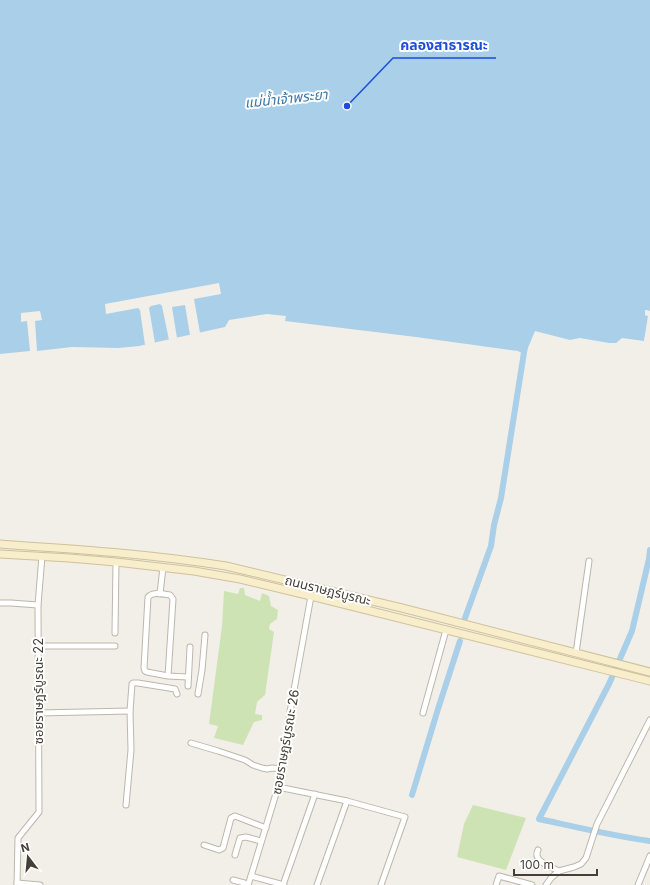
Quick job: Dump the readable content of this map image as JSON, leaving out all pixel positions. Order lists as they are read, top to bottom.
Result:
{
  "streets": {
    "main road": ["ถนนราษฎร์บูรณะ"],
    "street": ["ซอยราษฎร์บูรณะ 22", "ซอยราษฎร์บูรณะ 26"]
  },
  "crossings": [
    ["ถนนราษฎร์บูรณะ", "ซอยราษฎร์บูรณะ 22"],
    ["ถนนราษฎร์บูรณะ", "ซอยราษฎร์บูรณะ 26"]
  ],
  "water": ["แม่น้ำเจ้าพระยา"],
  "places": ["คลองสาธารณะ"],
  "scale_bar": "100 m",
  "north": "top"
}
